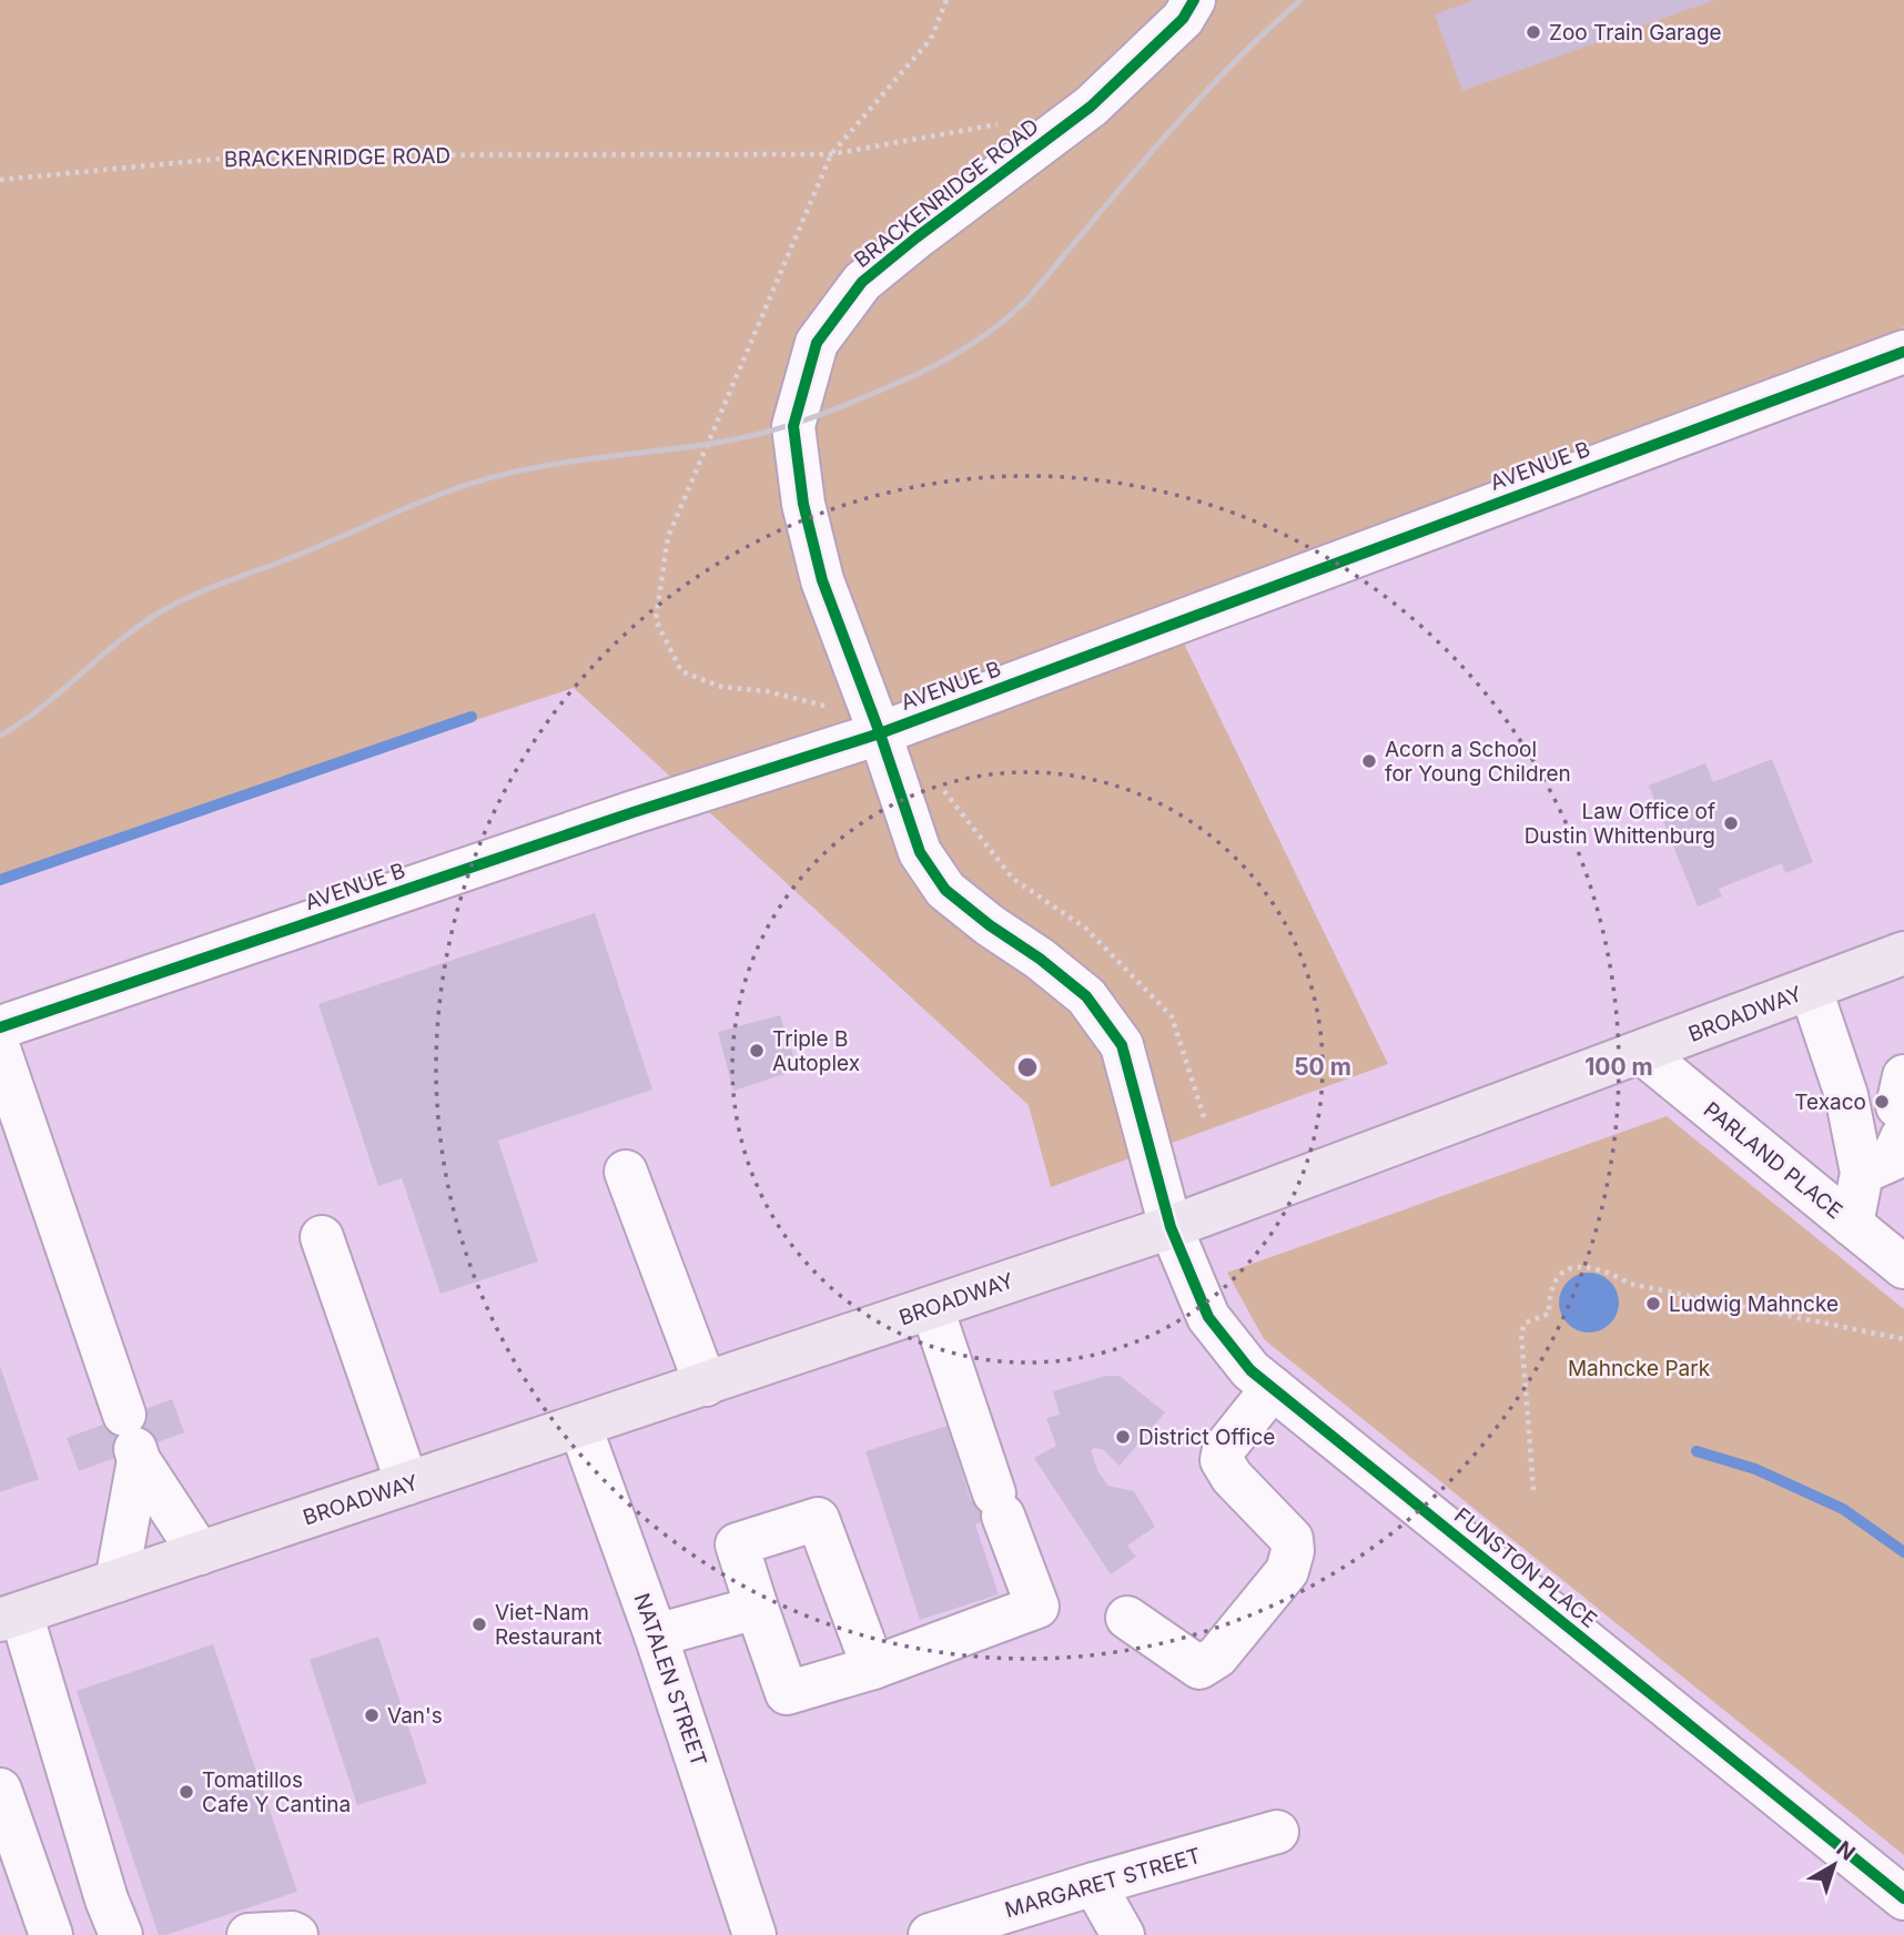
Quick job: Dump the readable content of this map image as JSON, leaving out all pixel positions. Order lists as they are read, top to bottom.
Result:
{
  "streets": {
    "main road": ["BROADWAY"],
    "street": [
      "BRACKENRIDGE ROAD",
      "AVENUE B",
      "PARLAND PLACE",
      "FUNSTON PLACE",
      "NATALEN STREET",
      "MARGARET STREET"
    ]
  },
  "crossings": [
    ["BRACKENRIDGE ROAD", "AVENUE B"],
    ["BRACKENRIDGE ROAD", "BROADWAY"],
    ["BRACKENRIDGE ROAD", "FUNSTON PLACE"],
    ["BROADWAY", "PARLAND PLACE"],
    ["BROADWAY", "FUNSTON PLACE"],
    ["BROADWAY", "NATALEN STREET"]
  ],
  "parks": ["Mahncke Park"],
  "places": [
    "Zoo Train Garage",
    "Acorn a School for Young Children",
    "Law Office of Dustin Whittenburg",
    "Triple B Autoplex",
    "Texaco",
    "Ludwig Mahncke",
    "District Office",
    "Viet-Nam Restaurant",
    "Van's",
    "Tomatillos Cafe Y Cantina"
  ],
  "north": "top right",
  "rings": ["50 m", "100 m"]
}
